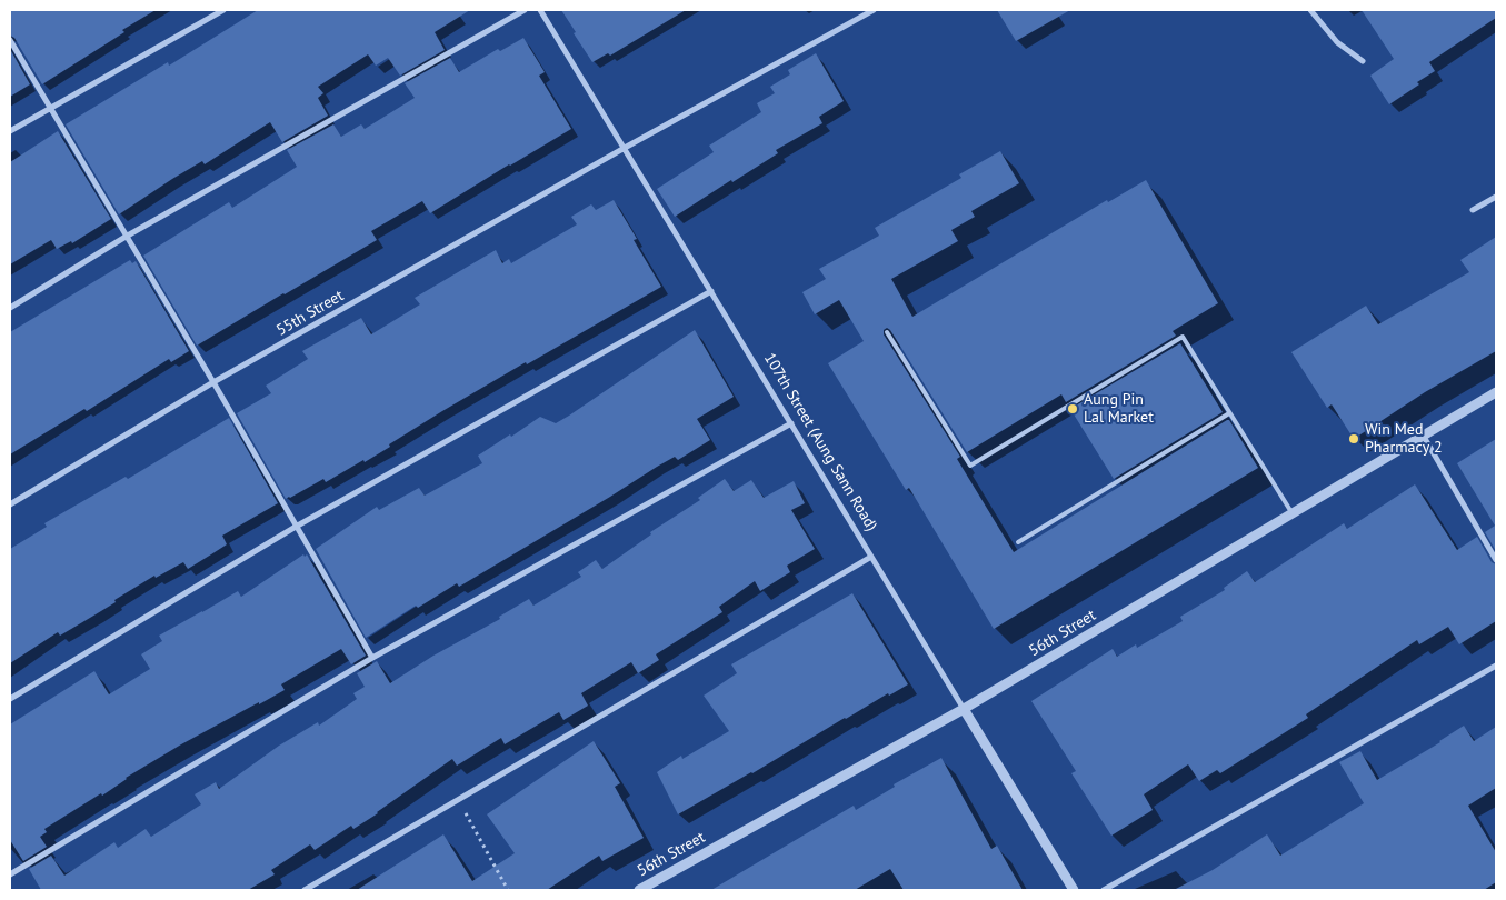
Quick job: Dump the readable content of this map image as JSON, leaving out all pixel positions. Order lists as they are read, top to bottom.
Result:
{
  "streets": {
    "street": ["55th Street", "107th Street (Aung Sann Road)", "56th Street"]
  },
  "crossings": [
    ["55th Street", "107th Street (Aung Sann Road)"],
    ["107th Street (Aung Sann Road)", "56th Street"]
  ],
  "places": ["Aung Pin Lal Market", "Win Med Pharmacy 2"]
}
